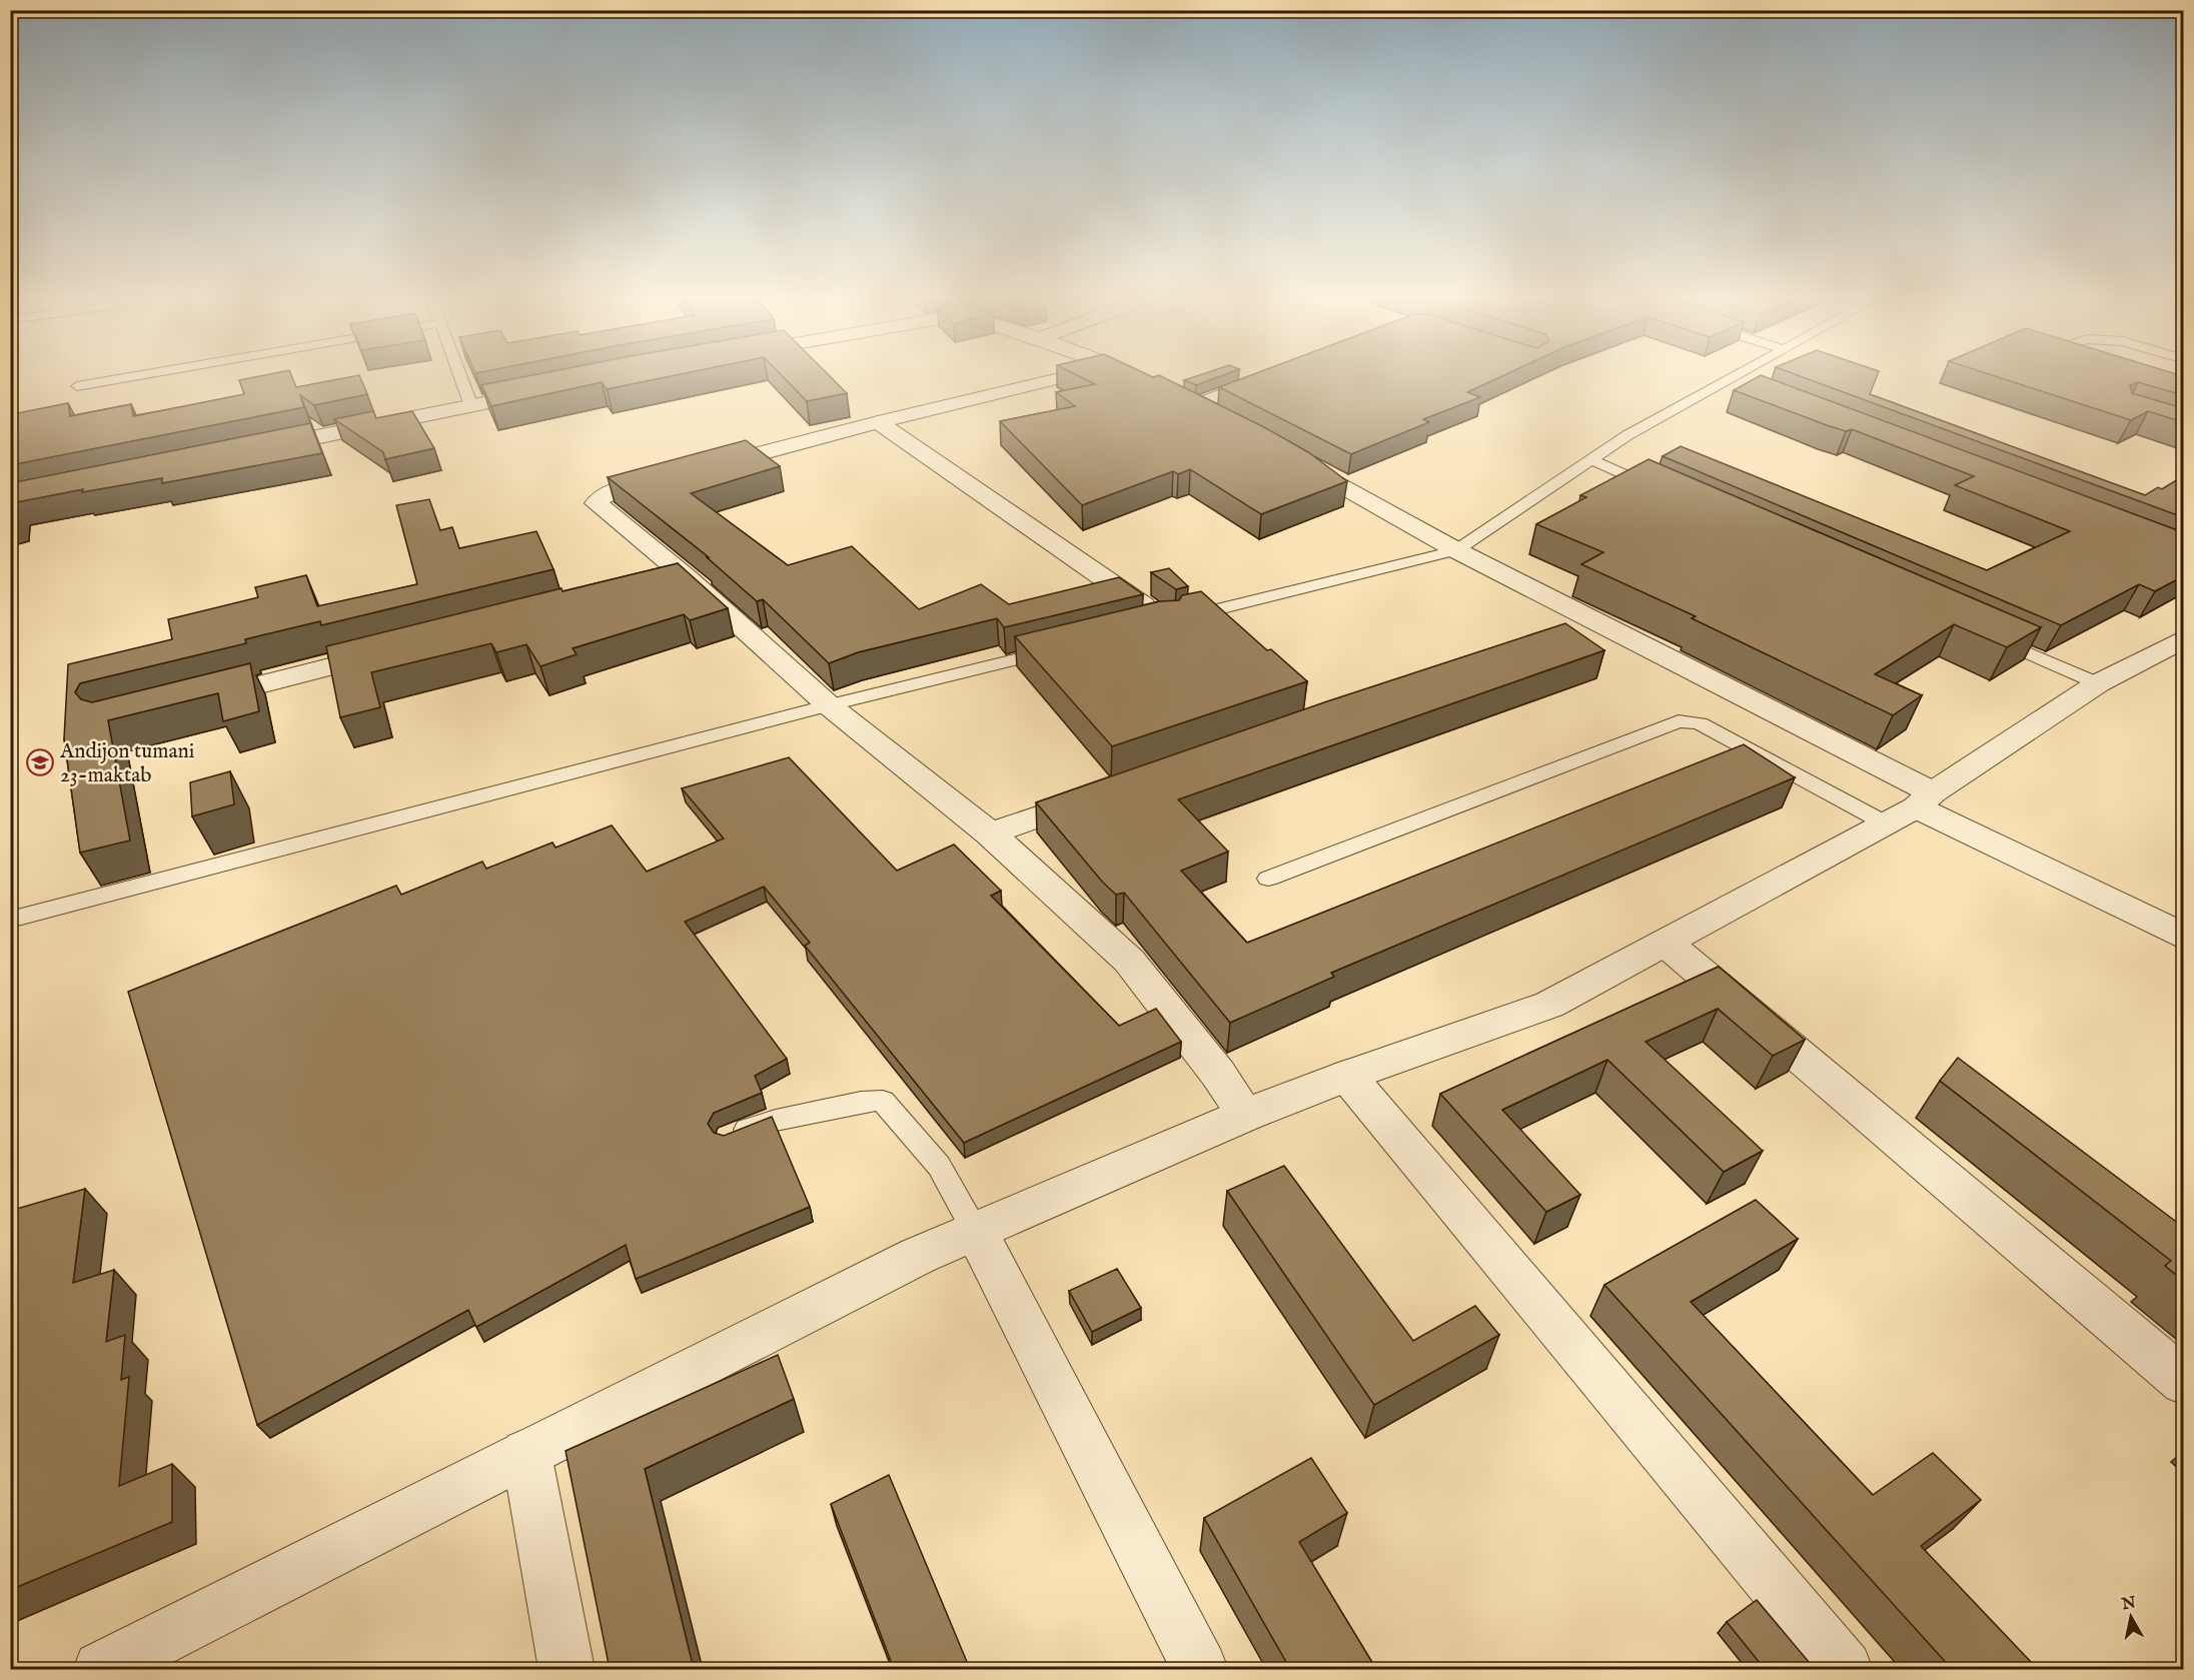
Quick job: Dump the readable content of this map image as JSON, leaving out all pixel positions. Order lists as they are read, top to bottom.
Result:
{
  "places": {
    "school or university": ["Andijon tumani 23-maktab"]
  },
  "north": "top"
}
